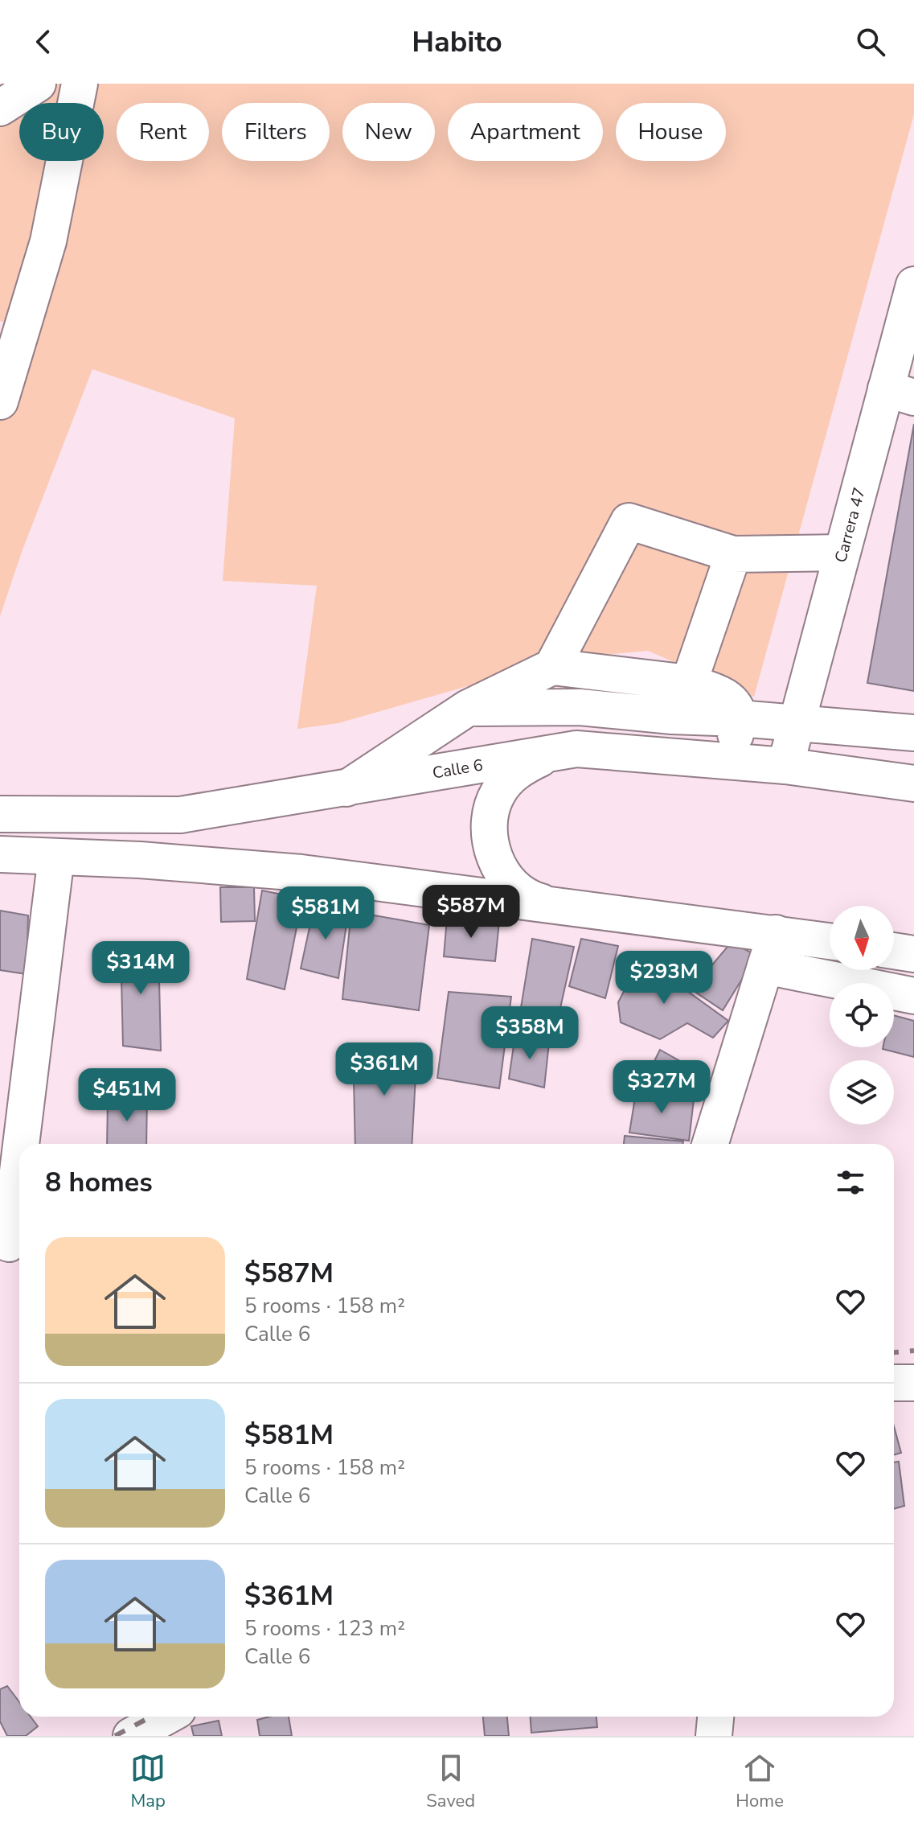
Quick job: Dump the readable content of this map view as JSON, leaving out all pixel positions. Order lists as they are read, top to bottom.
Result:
{
  "streets": {
    "main road": ["Carrera 47", "Calle 6"]
  },
  "crossings": [
    ["Carrera 47", "Calle 6"]
  ],
  "north": "bottom",
  "page": {
    "header": "Habito",
    "chip": [
      "Buy",
      "Rent",
      "Filters",
      "New",
      "Apartment",
      "House"
    ],
    "price": [
      "$587M",
      "$581M",
      "$314M",
      "$293M",
      "$358M",
      "$361M",
      "$327M",
      "$451M"
    ],
    "heading": "8 homes",
    "list": [
      {
        "name": "$587M",
        "note": "5 rooms · 158 m² · Calle 6"
      },
      {
        "name": "$581M",
        "note": "5 rooms · 158 m² · Calle 6"
      },
      {
        "name": "$361M",
        "note": "5 rooms · 123 m² · Calle 6"
      }
    ],
    "tabs": ["Map", "Saved", "Home"]
  }
}
